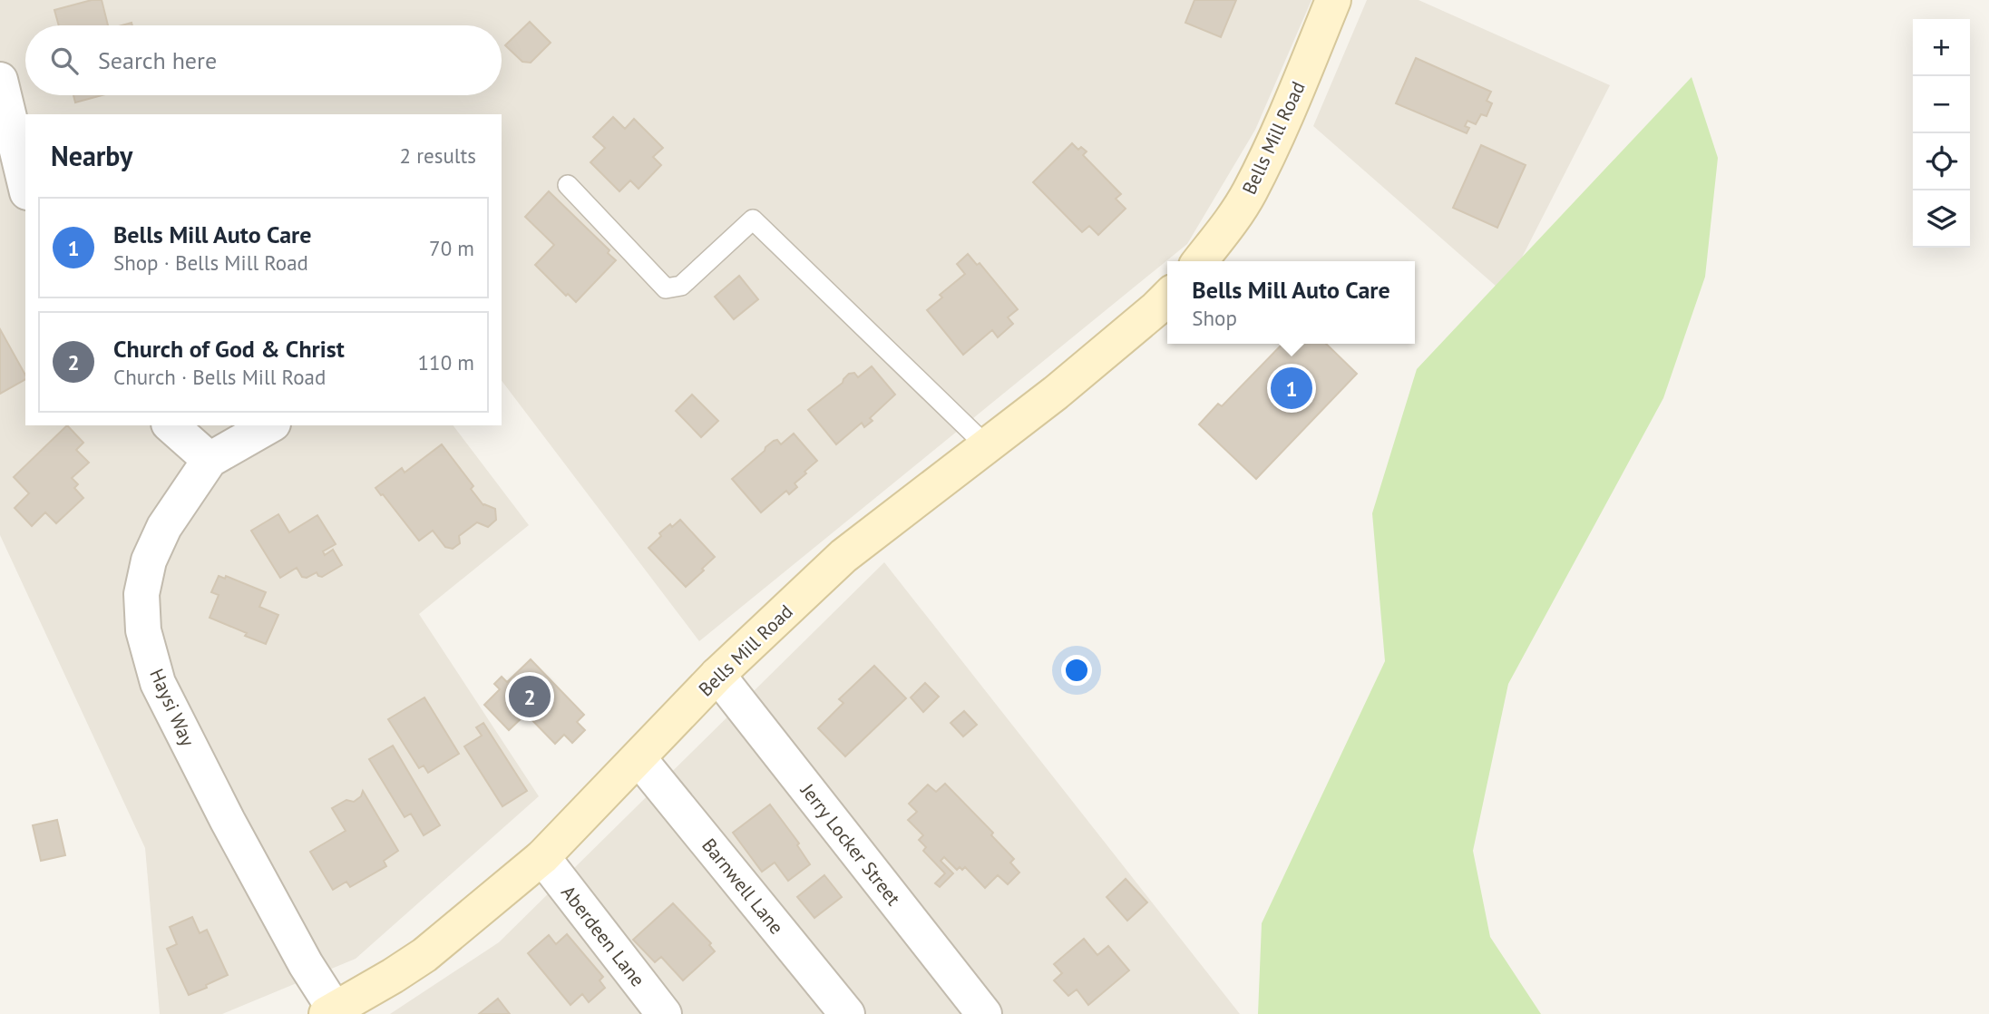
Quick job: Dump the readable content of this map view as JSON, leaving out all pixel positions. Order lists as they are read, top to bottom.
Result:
{
  "streets": {
    "street": [
      "Bells Mill Road",
      "Haysi Way",
      "Jerry Locker Street",
      "Barnwell Lane",
      "Aberdeen Lane"
    ]
  },
  "crossings": [
    ["Bells Mill Road", "Haysi Way"],
    ["Bells Mill Road", "Jerry Locker Street"],
    ["Bells Mill Road", "Barnwell Lane"],
    ["Bells Mill Road", "Aberdeen Lane"]
  ],
  "page": {
    "map_buttons": ["+", "−"],
    "search": "Search here",
    "heading": ["Nearby", "2 results"],
    "list": [
      {
        "mark": "1",
        "name": "Bells Mill Auto Care",
        "note": "Shop · Bells Mill Road",
        "value": "70 m"
      },
      {
        "mark": "2",
        "name": "Church of God & Christ",
        "note": "Church · Bells Mill Road",
        "value": "110 m"
      }
    ],
    "popup": ["Bells Mill Auto Care", "Shop"],
    "pins": ["1", "2"]
  }
}
